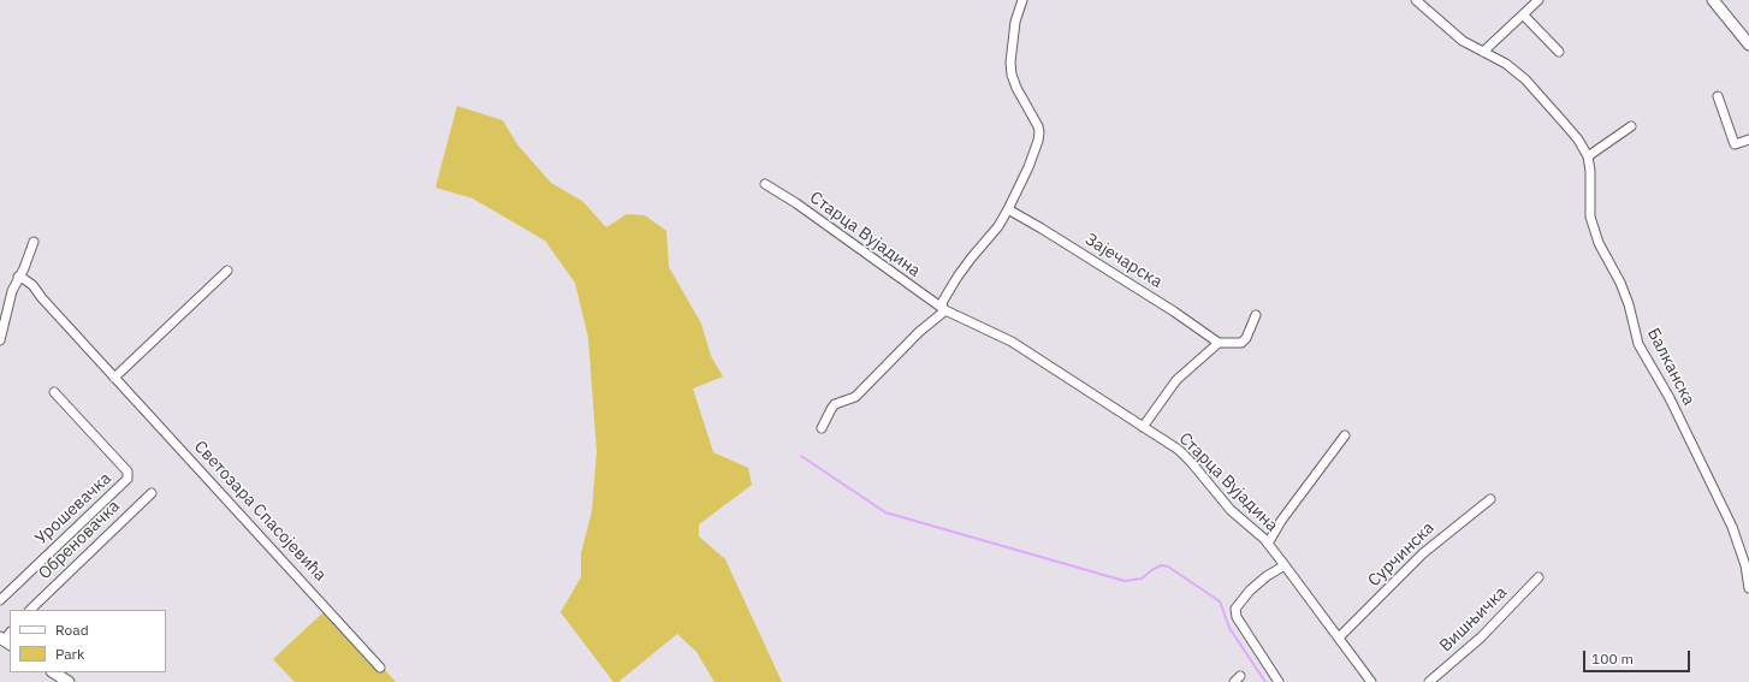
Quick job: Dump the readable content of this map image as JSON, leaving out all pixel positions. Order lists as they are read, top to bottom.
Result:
{
  "streets": {
    "street": [
      "Старца Вујадина",
      "Зајечарска",
      "Балканска",
      "Урошевачка",
      "Светозара Спасојевића",
      "Обреновачка",
      "Сурчинска",
      "Вишњичка"
    ]
  },
  "crossings": [
    ["Старца Вујадина", "Сурчинска"]
  ],
  "legend": ["Road", "Park"],
  "scale_bar": "100 m"
}
